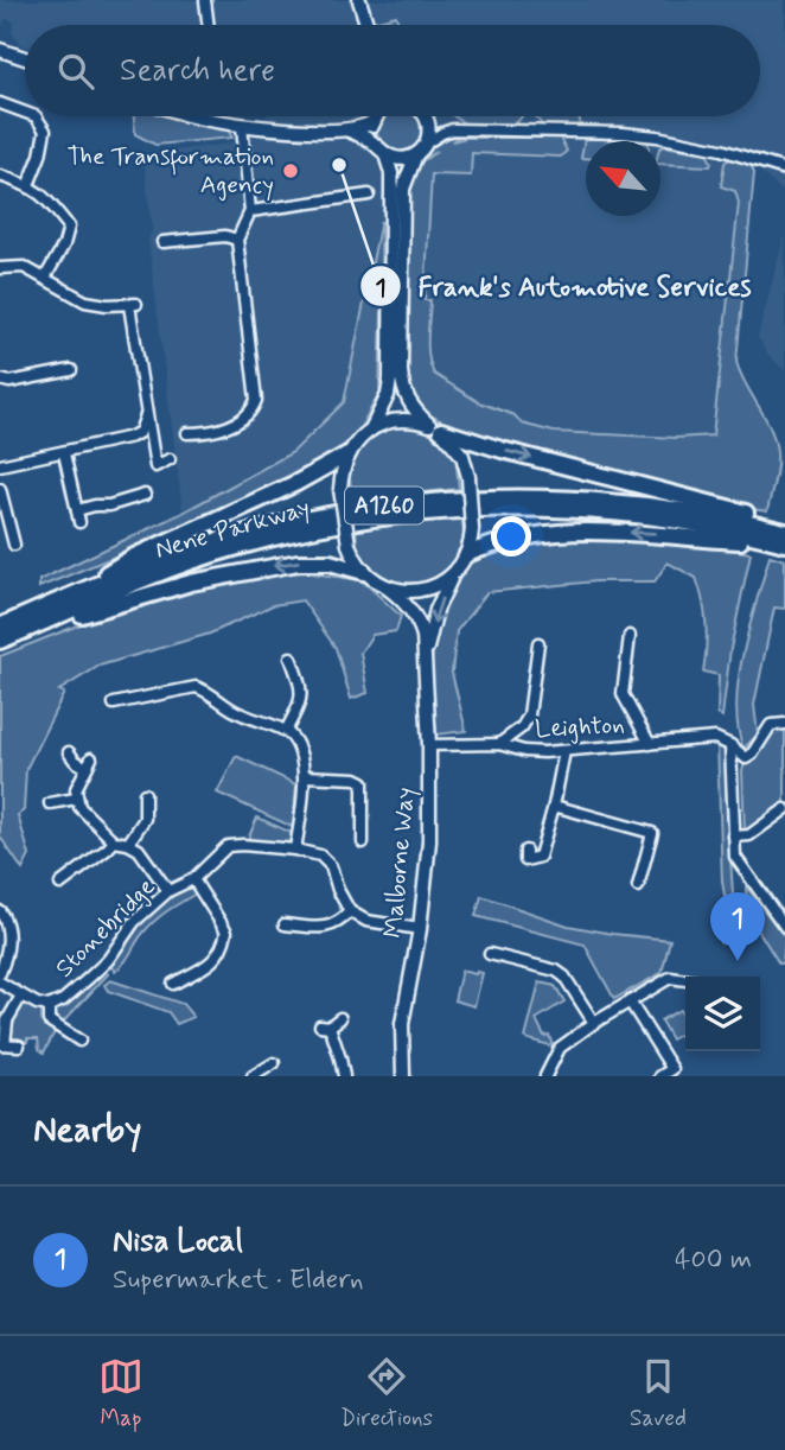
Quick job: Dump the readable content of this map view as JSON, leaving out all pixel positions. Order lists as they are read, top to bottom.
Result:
{
  "streets": {
    "highway": ["A1260", "Nene Parkway"],
    "street": ["Leighton", "Malborne Way", "Stonebridge"]
  },
  "crossings": [
    ["Leighton", "Malborne Way"]
  ],
  "places": ["Frank's Automotive Services", "The Transformation Agency"],
  "north": "top left",
  "page": {
    "search": "Search here",
    "pins": "1",
    "heading": "Nearby",
    "list": [
      {
        "mark": "1",
        "name": "Nisa Local",
        "note": "Supermarket · Eldern",
        "value": "400 m"
      }
    ],
    "nav": ["Map", "Directions", "Saved"]
  }
}
